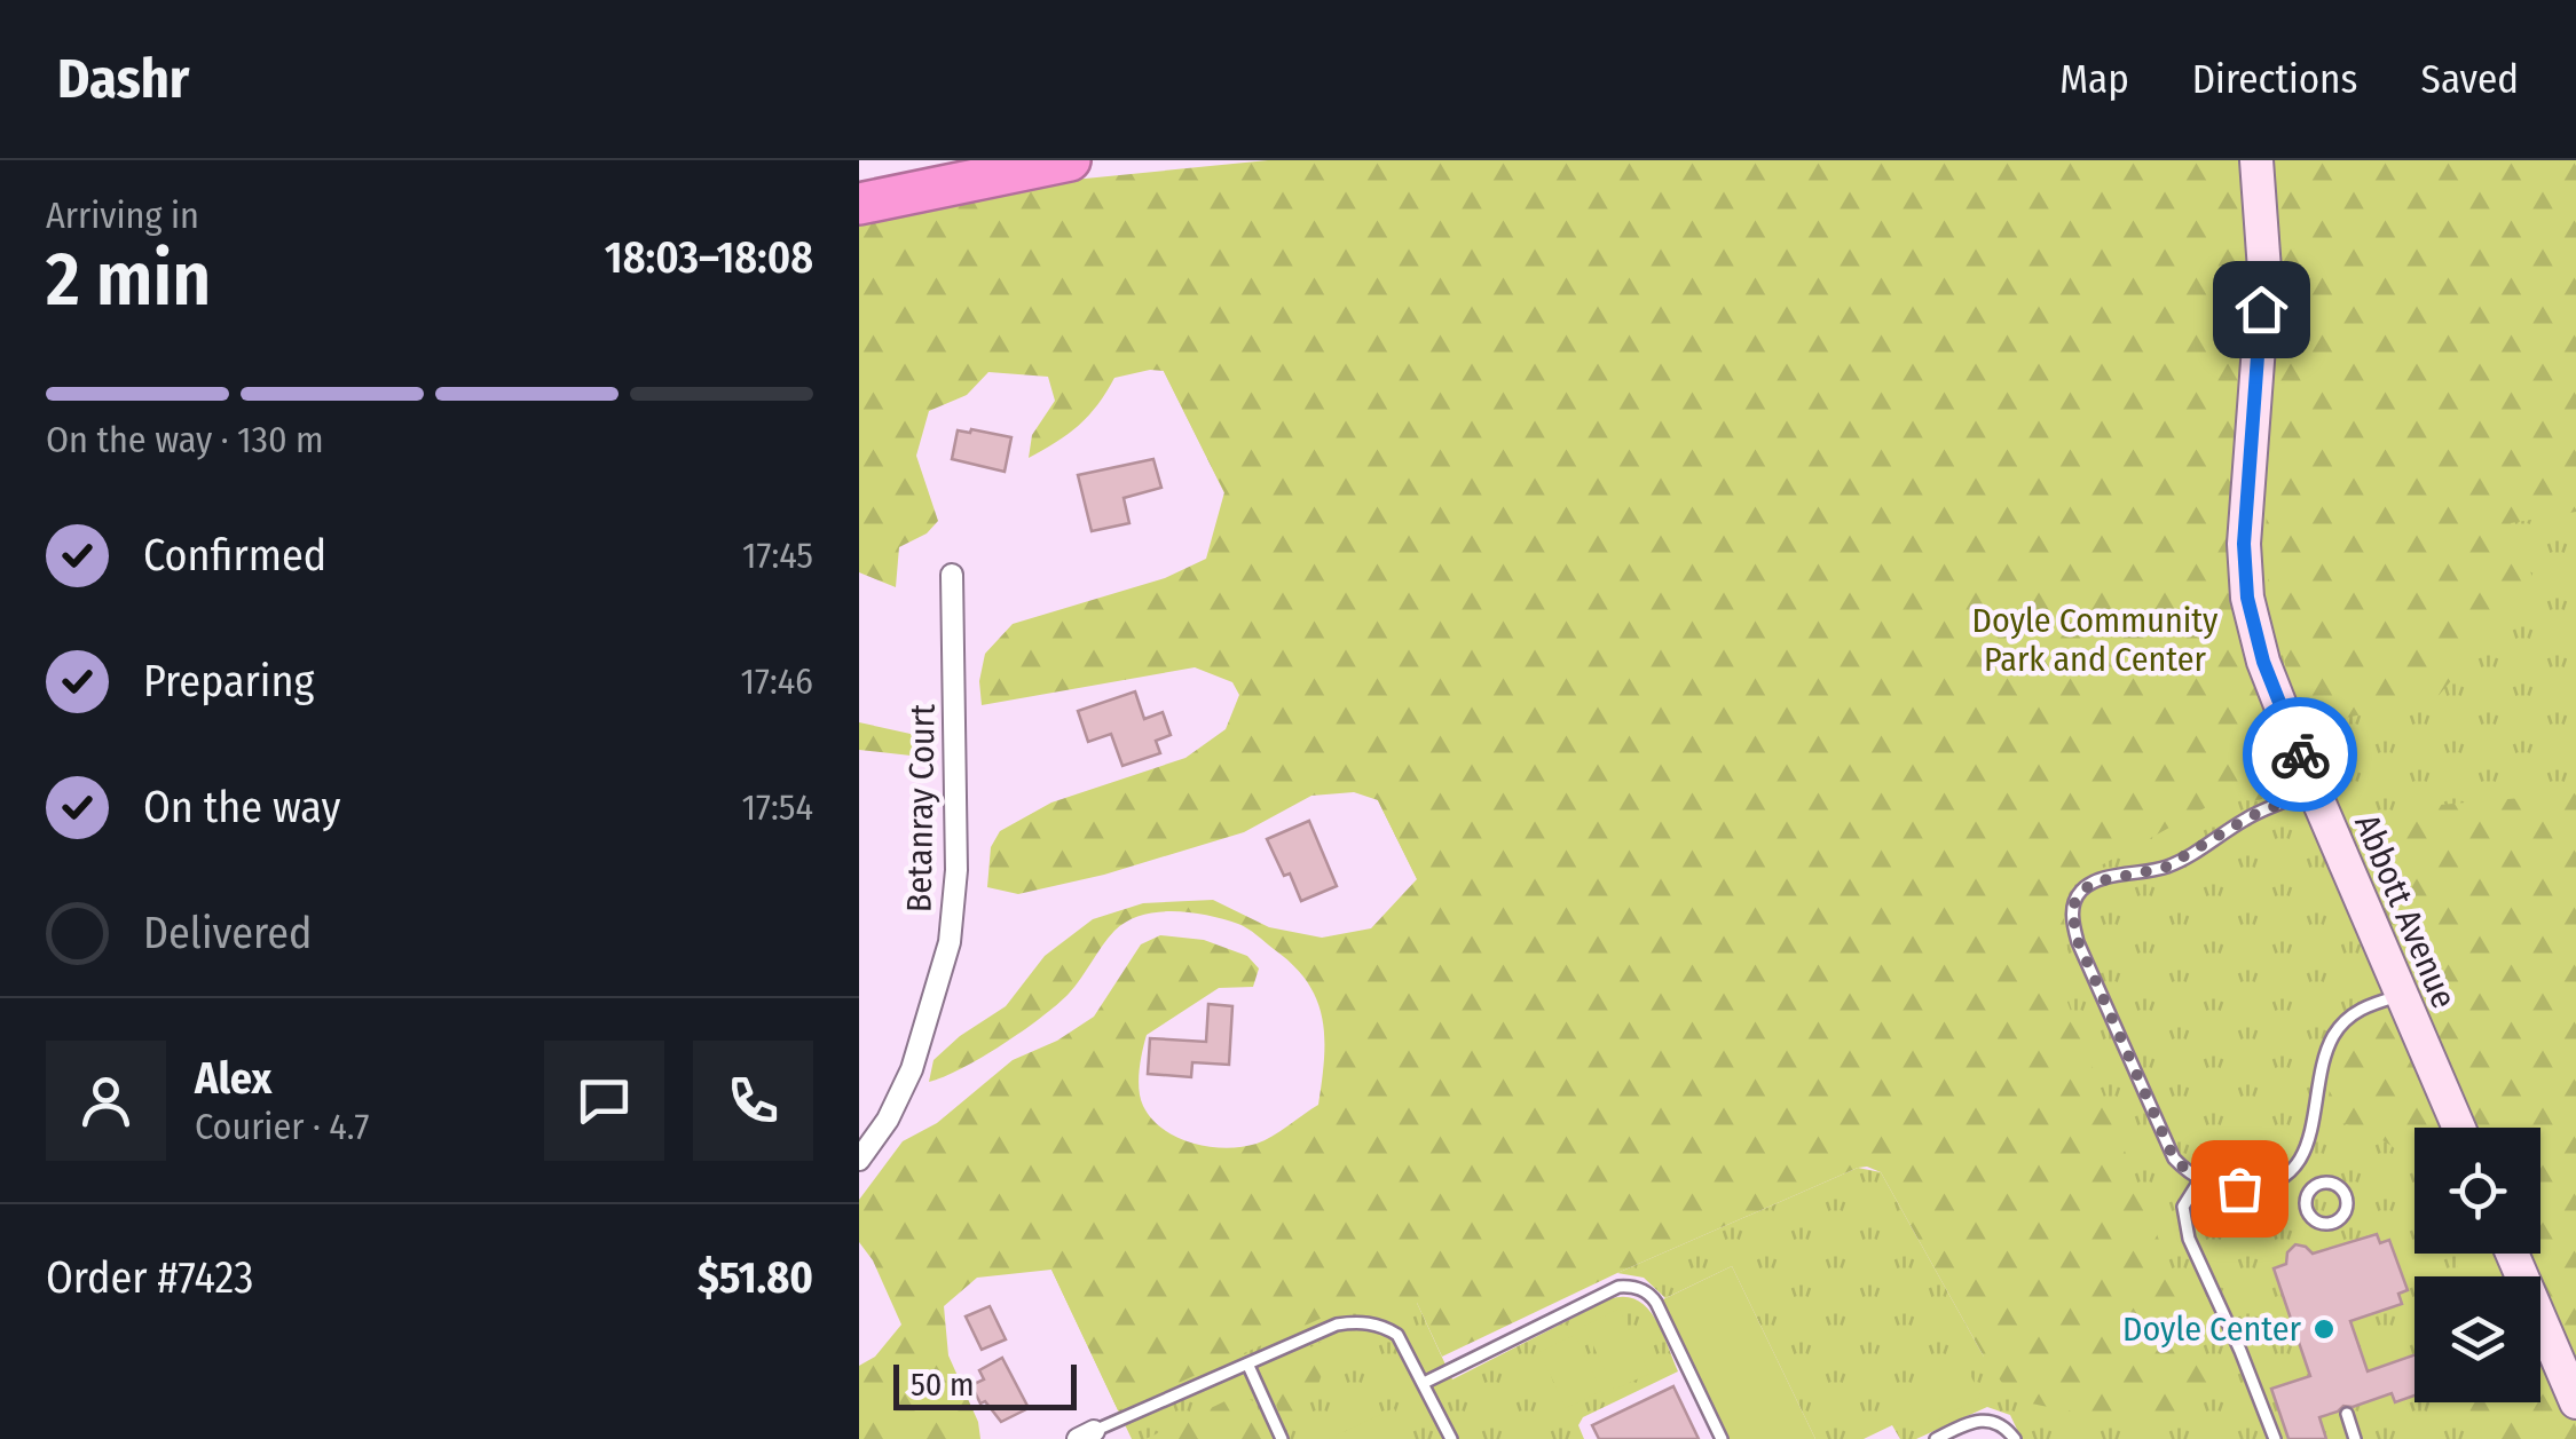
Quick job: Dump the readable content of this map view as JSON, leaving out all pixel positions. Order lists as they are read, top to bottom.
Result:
{
  "streets": {
    "street": ["Betanray Court", "Abbott Avenue"]
  },
  "parks": ["Doyle Community Park and Center"],
  "places": ["Doyle Center"],
  "scale_bar": "50 m",
  "page": {
    "header": "Dashr",
    "nav": ["Map", "Directions", "Saved"],
    "heading": ["2 min", "Arriving in", "18:03–18:08"],
    "panel": [
      "Alex",
      "Courier · 4.7",
      "Order #7423",
      "$51.80"
    ],
    "bar": "On the way · 130 m",
    "list": [
      ["Confirmed", "17:45"],
      ["Preparing", "17:46"],
      ["On the way", "17:54"],
      "Delivered"
    ],
    "scale": "50 m"
  }
}
